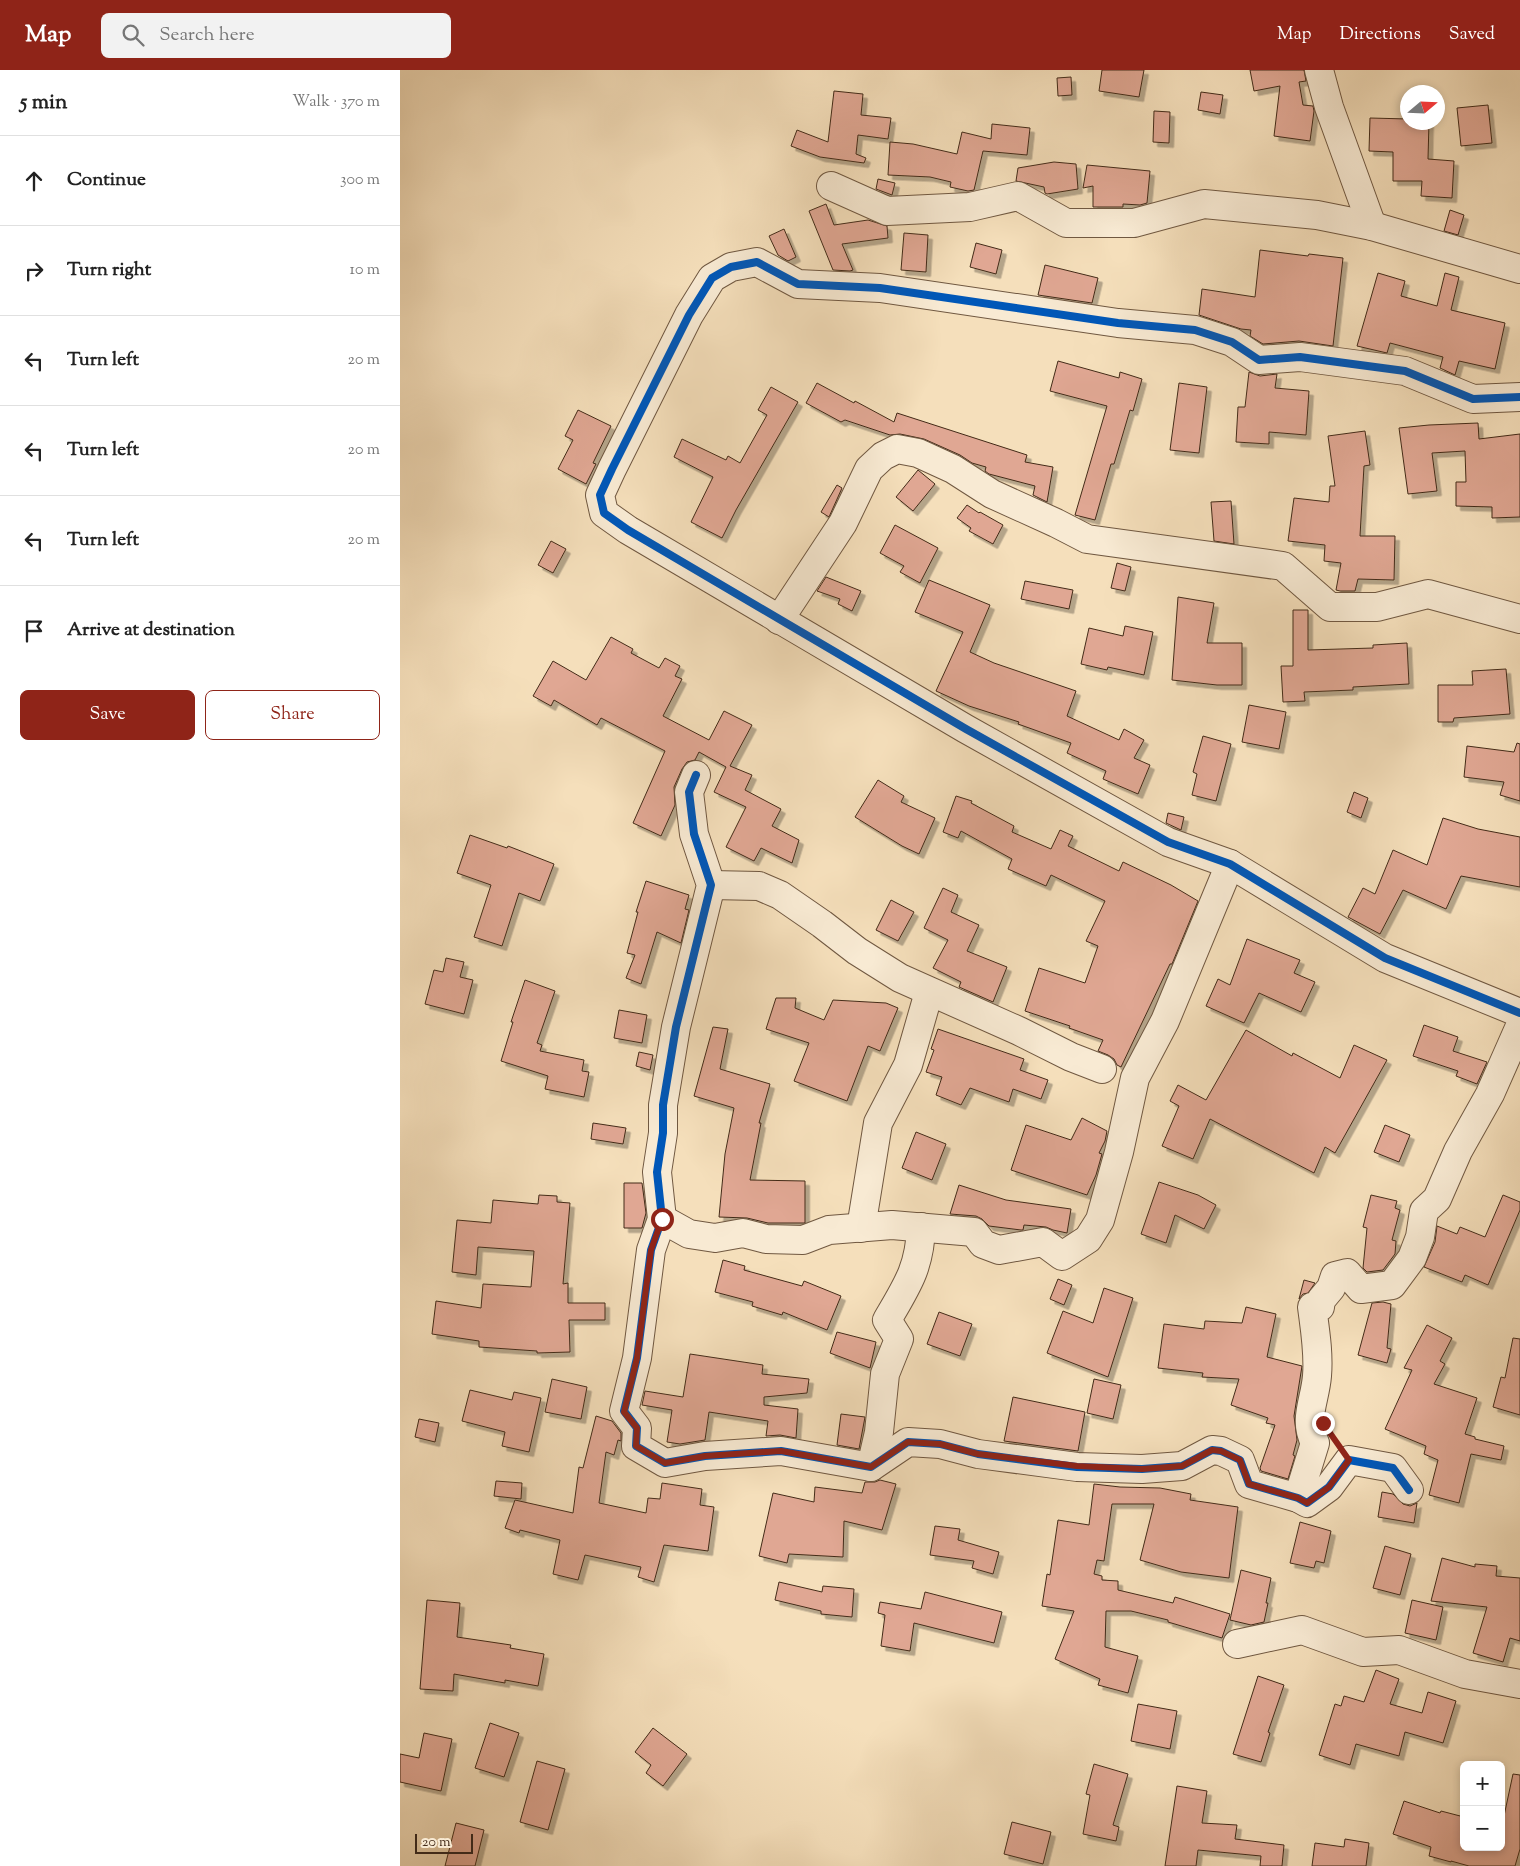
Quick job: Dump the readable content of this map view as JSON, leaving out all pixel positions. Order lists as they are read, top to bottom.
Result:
{
  "scale_bar": "20 m",
  "north": "right",
  "page": {
    "header": "Map",
    "search": "Search here",
    "nav": ["Map", "Directions", "Saved"],
    "heading": ["5 min", "Walk · 370 m"],
    "list": [
      ["Continue", "300 m"],
      ["Turn right", "10 m"],
      ["Turn left", "20 m"],
      ["Turn left", "20 m"],
      ["Turn left", "20 m"],
      "Arrive at destination"
    ],
    "buttons": ["Save", "Share"],
    "map_buttons": ["+", "−"],
    "scale": "20 m"
  }
}
